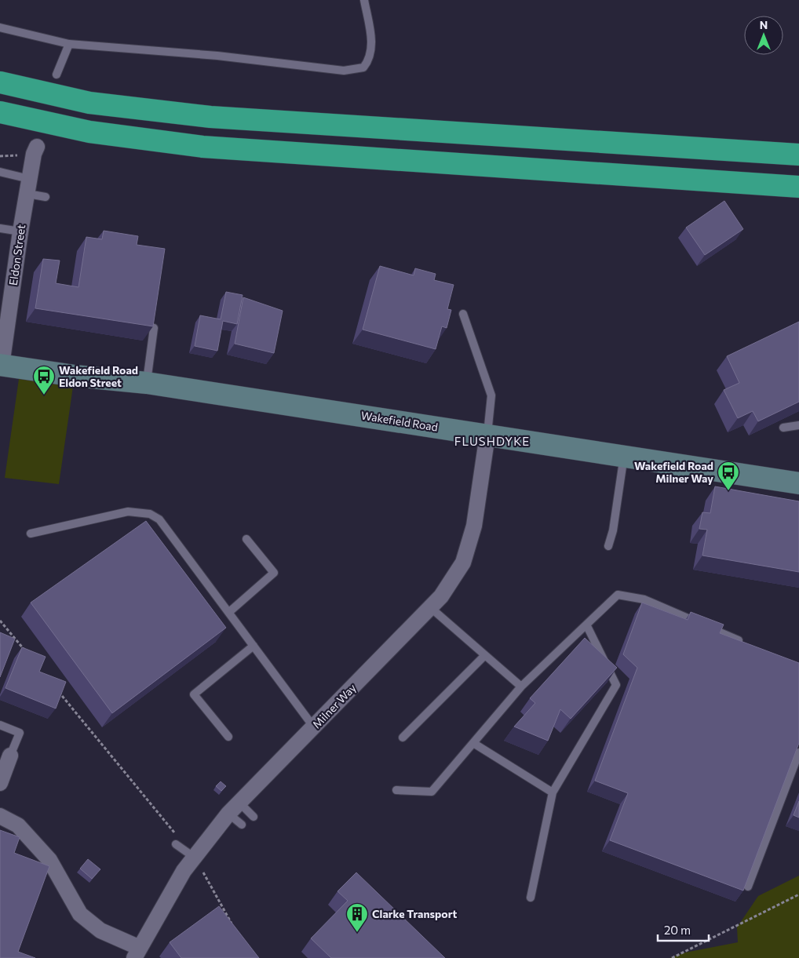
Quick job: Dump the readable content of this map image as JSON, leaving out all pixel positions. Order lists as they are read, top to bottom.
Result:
{
  "streets": {
    "main road": ["Wakefield Road"],
    "street": ["Eldon Street", "Milner Way"]
  },
  "crossings": [
    ["Eldon Street", "Wakefield Road"],
    ["Wakefield Road", "Milner Way"]
  ],
  "districts": ["FLUSHDYKE"],
  "places": {
    "bus stop": ["Wakefield Road Eldon Street", "Wakefield Road Milner Way"],
    "building": ["Clarke Transport"]
  },
  "scale_bar": "20 m",
  "north": "top"
}
